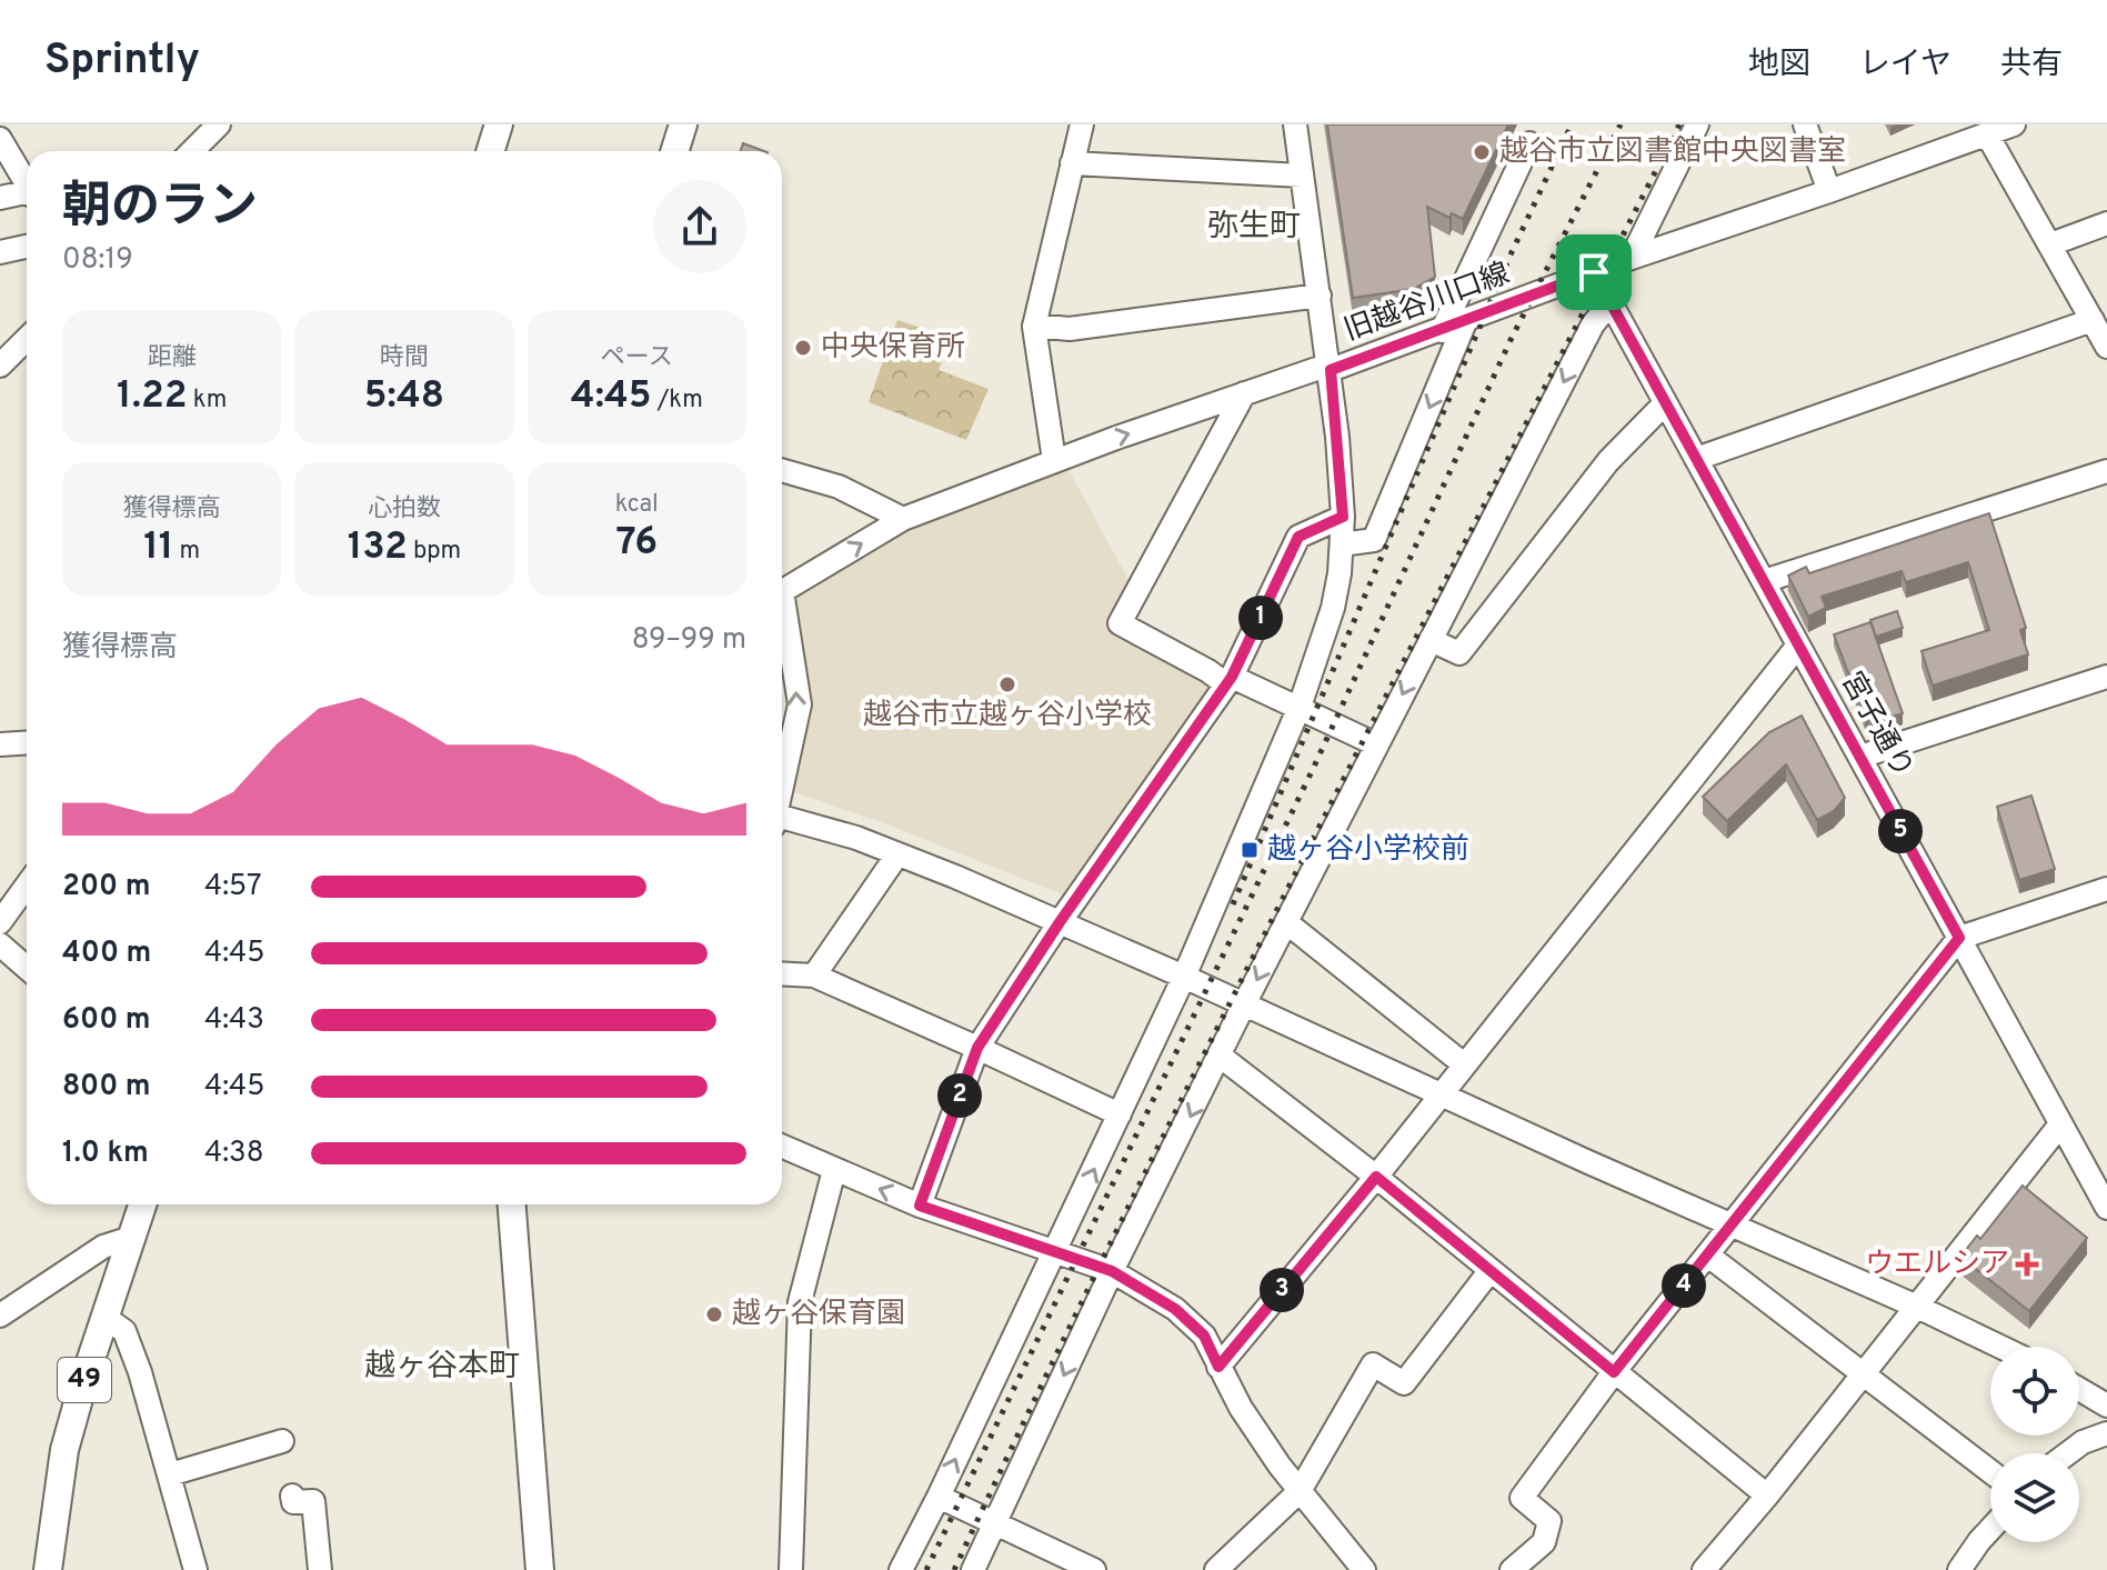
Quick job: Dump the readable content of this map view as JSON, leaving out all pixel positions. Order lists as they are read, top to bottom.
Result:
{
  "streets": {
    "main road": ["49"],
    "street": ["旧越谷川口線", "宮子通り"]
  },
  "crossings": [
    ["旧越谷川口線", "宮子通り"]
  ],
  "districts": ["弥生町", "越ヶ谷本町"],
  "places": {
    "other": [
      "越谷市立図書館中央図書室",
      "中央保育所",
      "越谷市立越ヶ谷小学校",
      "越ヶ谷保育園"
    ],
    "transit": ["越ヶ谷小学校前"],
    "health": ["ウエルシア"]
  },
  "page": {
    "header": "Sprintly",
    "nav": ["地図", "レイヤ", "共有"],
    "heading": ["朝のラン", "08:19"],
    "stats": [
      ["距離", "1.22 km"],
      ["時間", "5:48"],
      ["ペース", "4:45 /km"],
      ["獲得標高", "11 m"],
      ["心拍数", "132 bpm"],
      ["kcal", "76"]
    ],
    "pins": [
      "1",
      "5",
      "2",
      "4",
      "3"
    ],
    "chart": ["獲得標高", "89–99 m"],
    "list": [
      {
        "name": "200 m",
        "note": "4:57"
      },
      {
        "name": "400 m",
        "note": "4:45"
      },
      {
        "name": "600 m",
        "note": "4:43"
      },
      {
        "name": "800 m",
        "note": "4:45"
      },
      {
        "name": "1.0 km",
        "note": "4:38"
      }
    ]
  }
}
